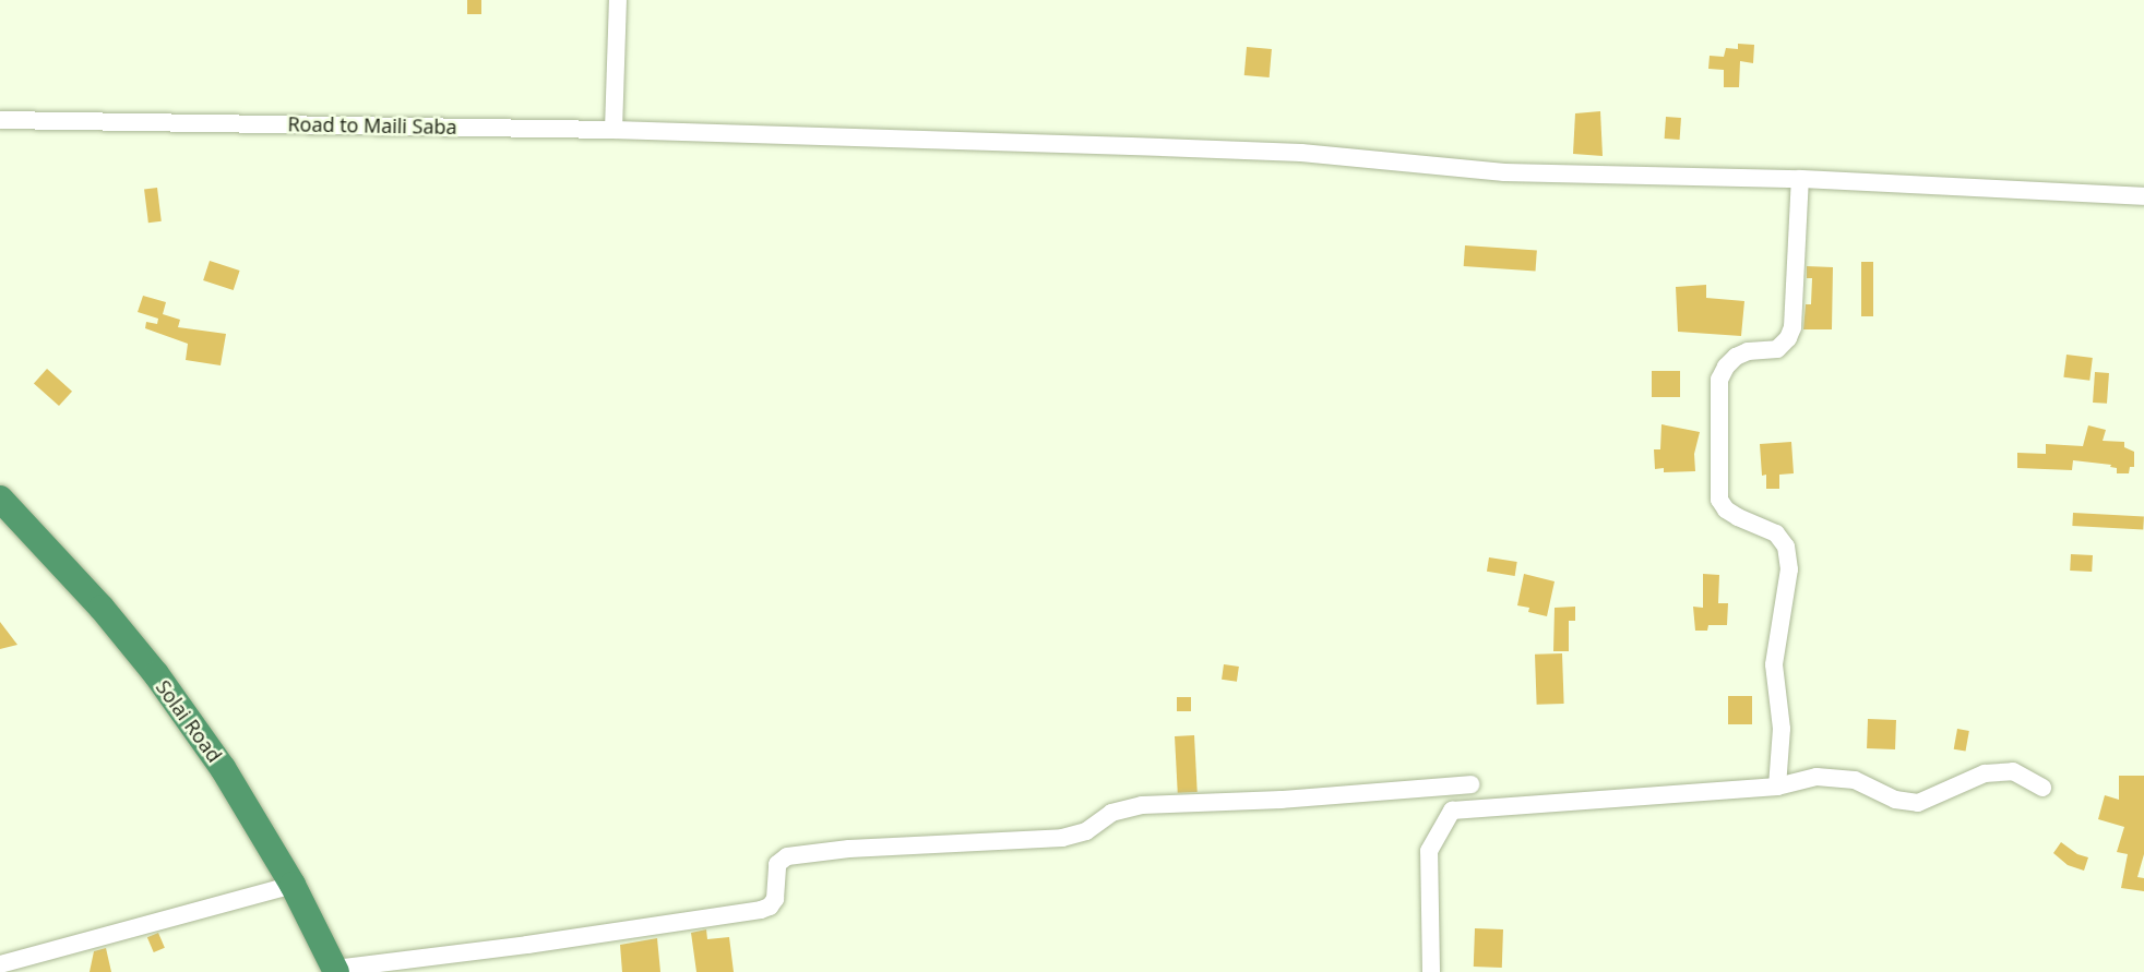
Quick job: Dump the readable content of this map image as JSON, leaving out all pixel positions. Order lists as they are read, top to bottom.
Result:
{
  "streets": {
    "highway": ["Solai Road"],
    "street": ["Road to Maili Saba"]
  }
}
